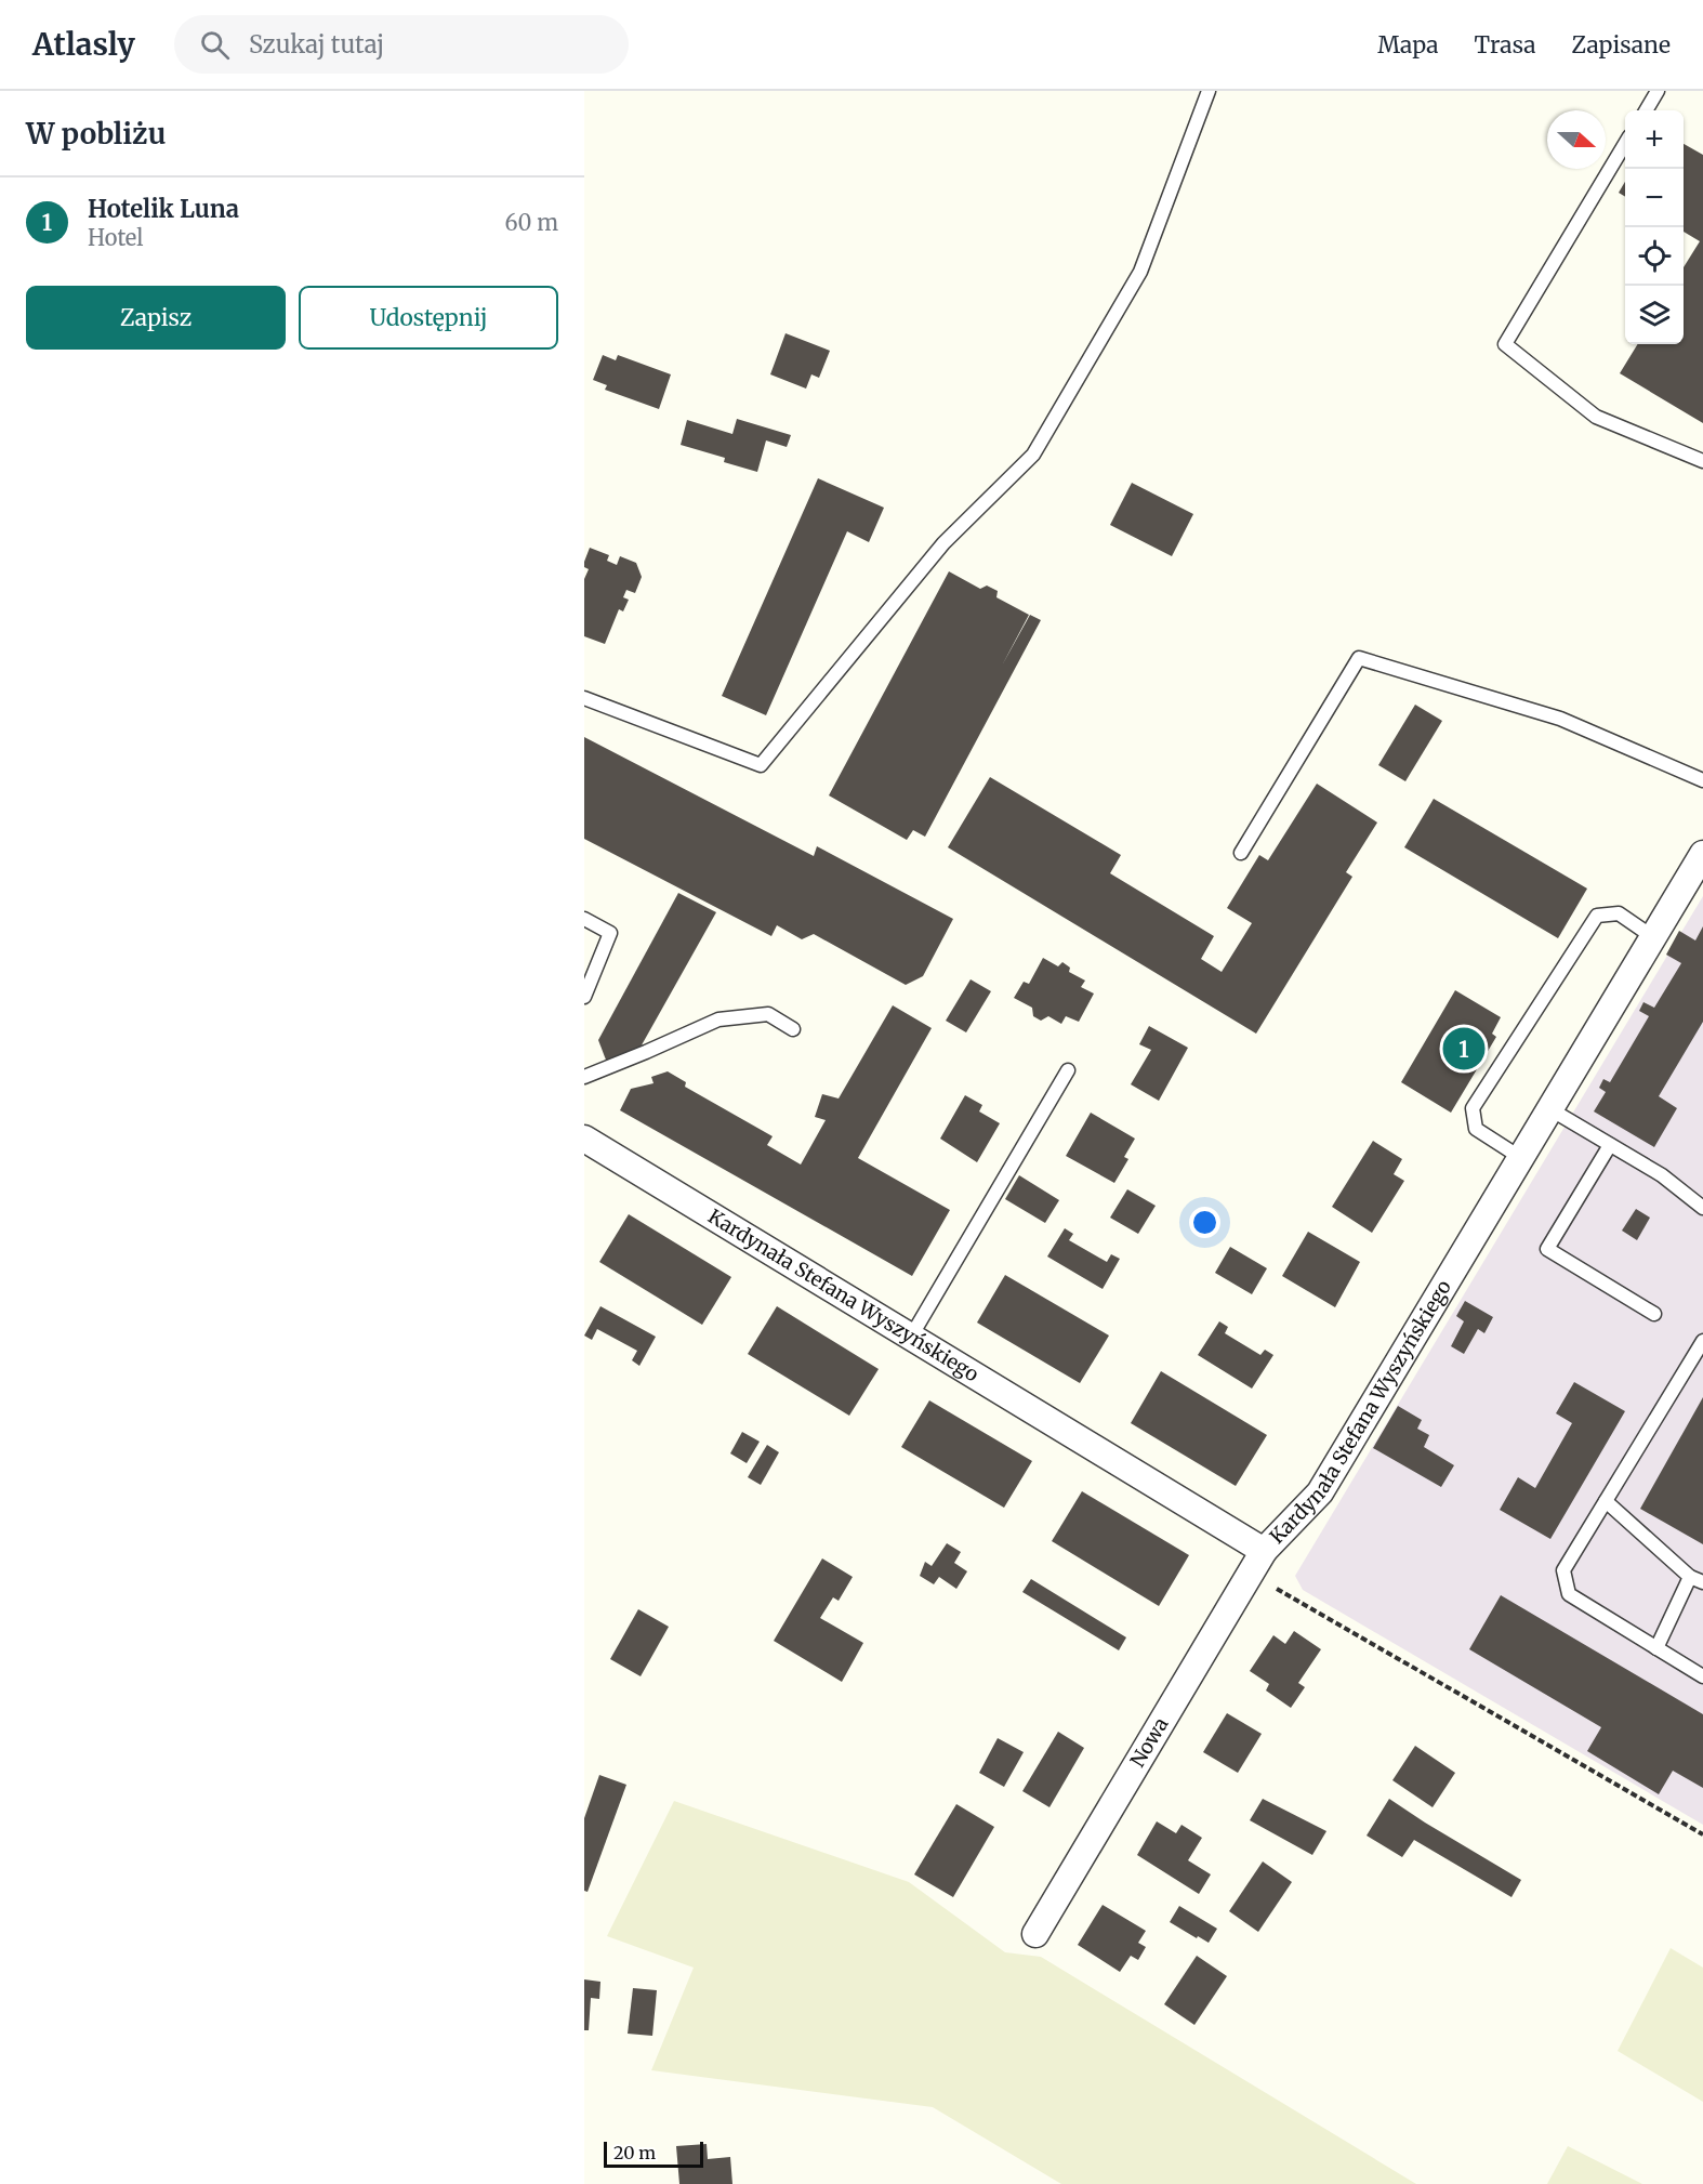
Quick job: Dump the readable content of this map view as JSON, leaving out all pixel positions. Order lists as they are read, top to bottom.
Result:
{
  "streets": {
    "street": ["Kardynała Stefana Wyszyńskiego", "Nowa"]
  },
  "crossings": [
    ["Kardynała Stefana Wyszyńskiego", "Nowa"]
  ],
  "scale_bar": "20 m",
  "north": "right",
  "page": {
    "header": "Atlasly",
    "search": "Szukaj tutaj",
    "nav": ["Mapa", "Trasa", "Zapisane"],
    "heading": "W pobliżu",
    "map_buttons": ["+", "−"],
    "list": [
      {
        "mark": "1",
        "name": "Hotelik Luna",
        "note": "Hotel",
        "value": "60 m"
      }
    ],
    "buttons": ["Zapisz", "Udostępnij"],
    "pins": "1",
    "scale": "20 m"
  }
}
